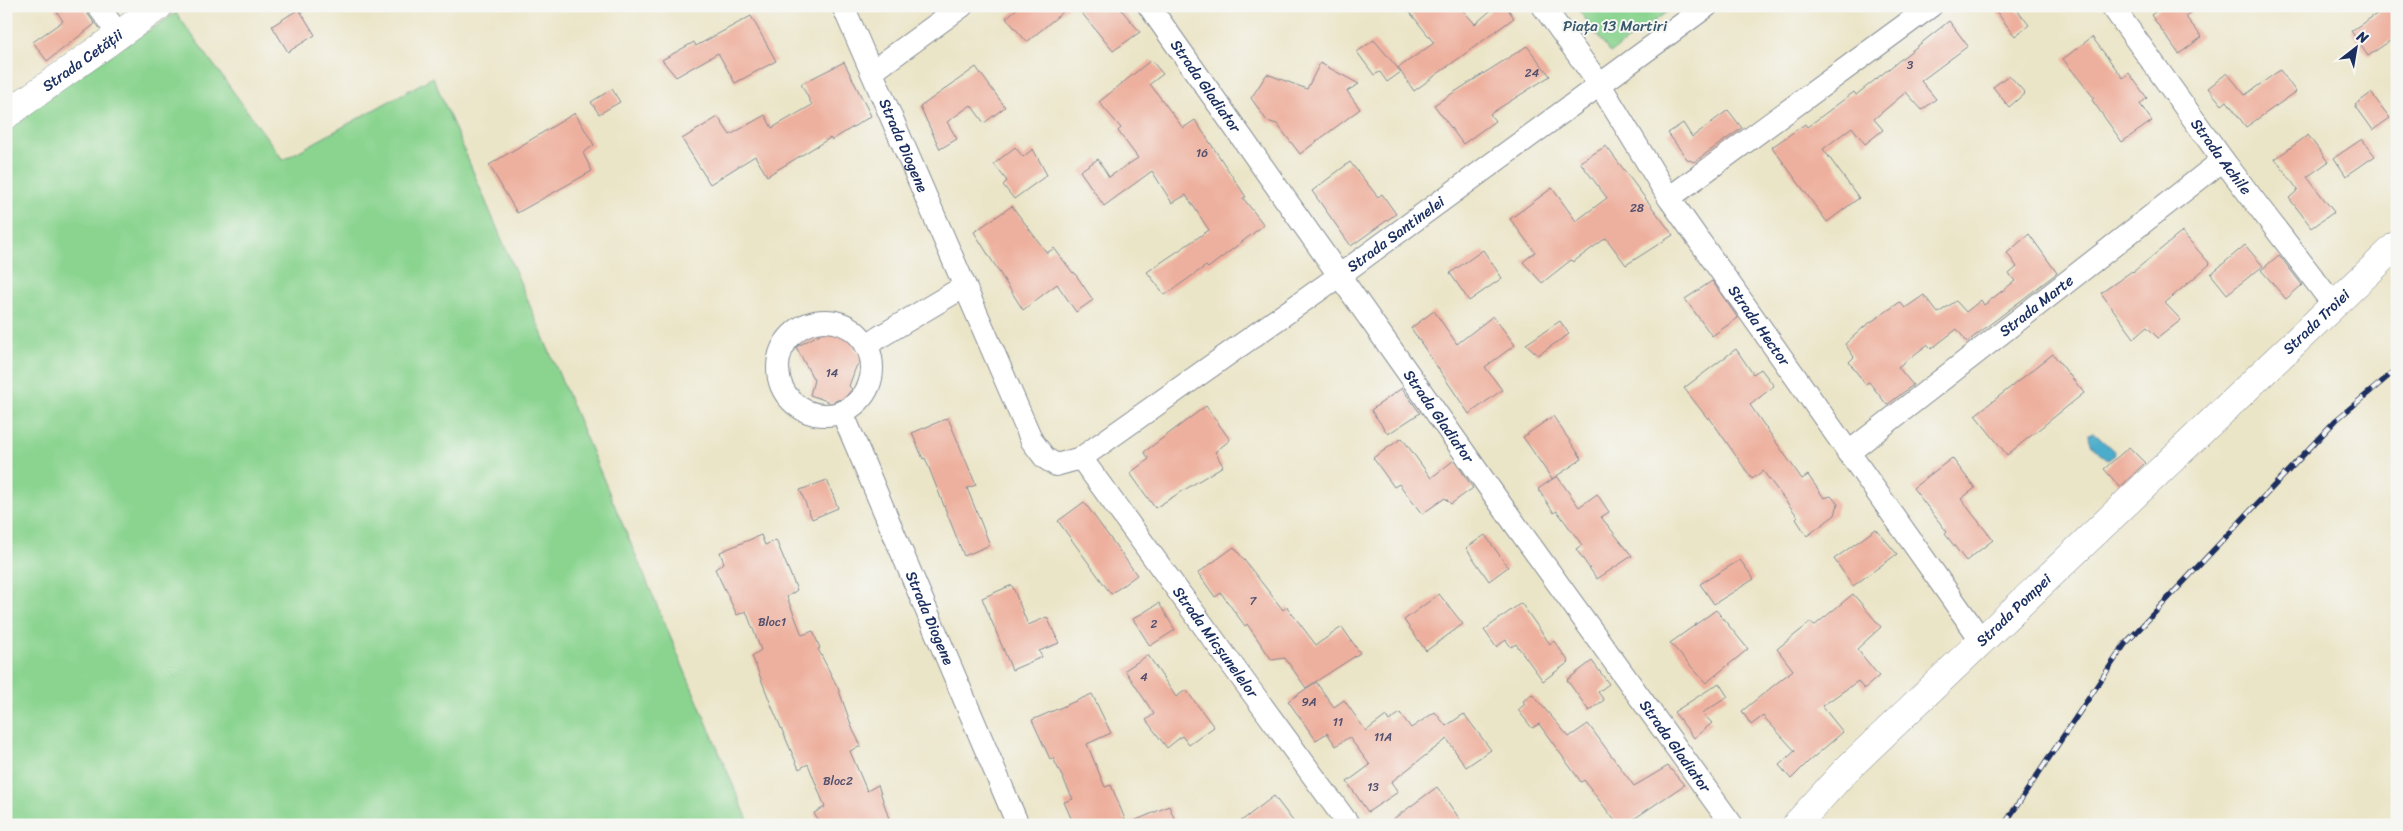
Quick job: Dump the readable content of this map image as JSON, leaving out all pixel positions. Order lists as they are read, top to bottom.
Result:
{
  "streets": {
    "main road": ["Strada Cetății", "Strada Troiei", "Strada Pompei"],
    "street": [
      "Strada Gladiator",
      "Strada Diogene",
      "Strada Achile",
      "Strada Santinelei",
      "Strada Marte",
      "Strada Hector",
      "Strada Micșunelelor"
    ]
  },
  "crossings": [
    ["Strada Gladiator", "Strada Santinelei"],
    ["Strada Diogene", "Strada Santinelei"],
    ["Strada Diogene", "Strada Micșunelelor"],
    ["Strada Achile", "Strada Marte"],
    ["Strada Achile", "Strada Troiei"],
    ["Strada Santinelei", "Strada Hector"],
    ["Strada Santinelei", "Strada Micșunelelor"],
    ["Strada Marte", "Strada Hector"],
    ["Strada Troiei", "Strada Pompei"],
    ["Strada Hector", "Strada Pompei"]
  ],
  "parks": ["Piața 13 Martiri"],
  "house_numbers": [
    "3",
    "24",
    "16",
    "28",
    "14",
    "7",
    "Bloc1",
    "2",
    "4",
    "9A",
    "11",
    "11A",
    "Bloc2",
    "13"
  ],
  "north": "top right"
}
